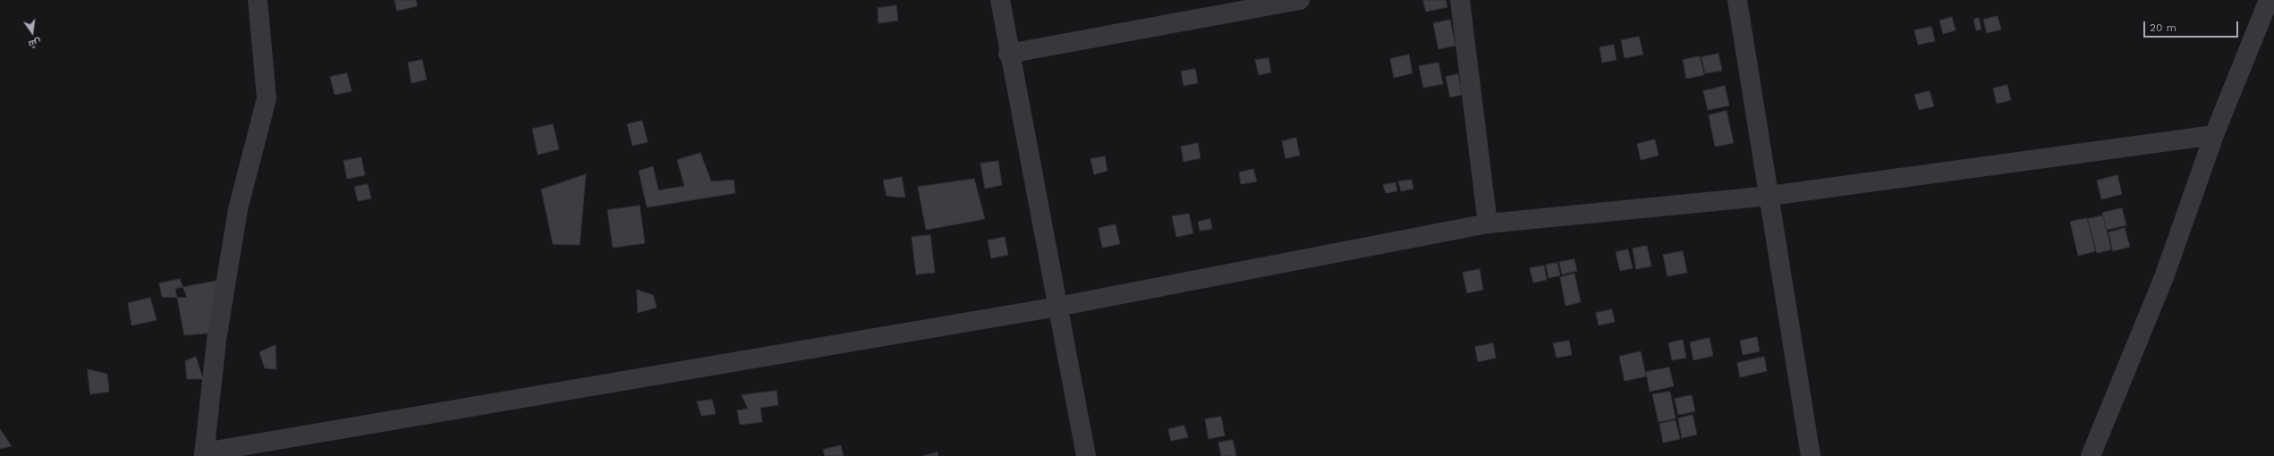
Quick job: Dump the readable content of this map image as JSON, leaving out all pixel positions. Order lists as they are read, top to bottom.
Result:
{
  "scale_bar": "20 m",
  "north": "bottom"
}
